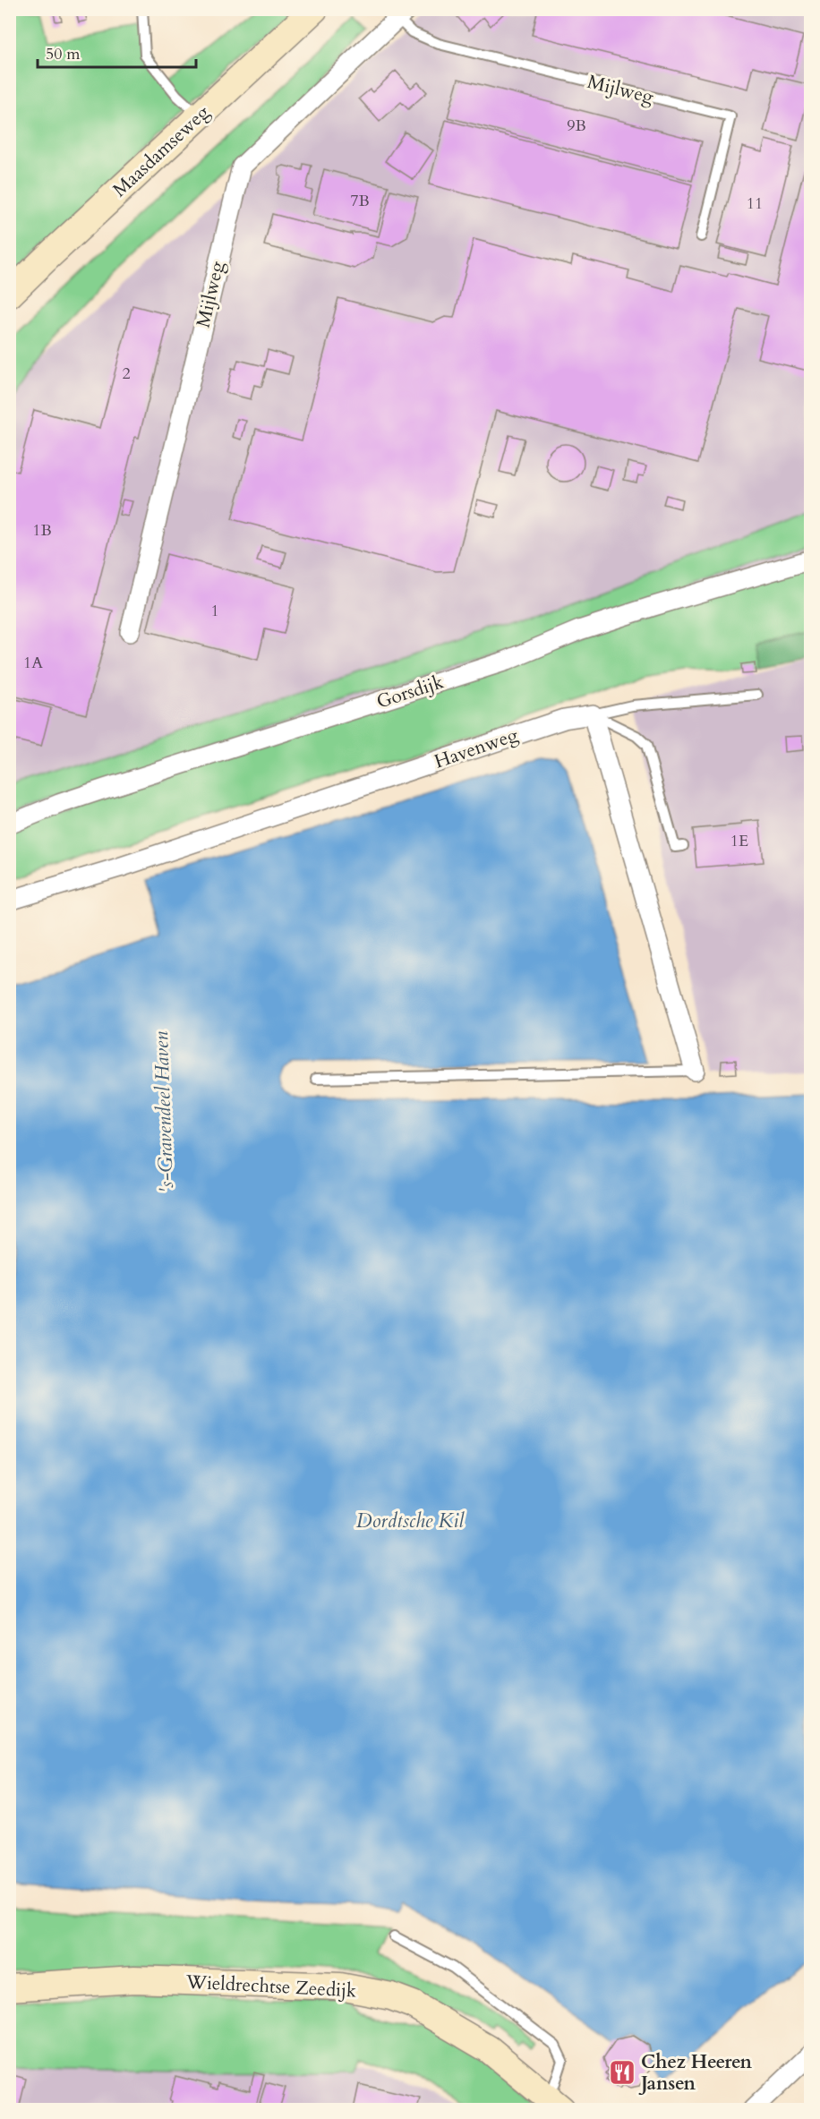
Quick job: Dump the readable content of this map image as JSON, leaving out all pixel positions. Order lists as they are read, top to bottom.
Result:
{
  "streets": {
    "street": [
      "Mijlweg",
      "Maasdamseweg",
      "Gorsdijk",
      "Havenweg",
      "Wieldrechtse Zeedijk"
    ]
  },
  "water": ["'s-Gravendeel Haven", "Dordtsche Kil"],
  "places": {
    "restaurant": ["Chez Heeren Jansen"]
  },
  "house_numbers": [
    "9B",
    "7B",
    "11",
    "2",
    "1B",
    "1",
    "1A",
    "1E"
  ],
  "scale_bar": "50 m"
}
